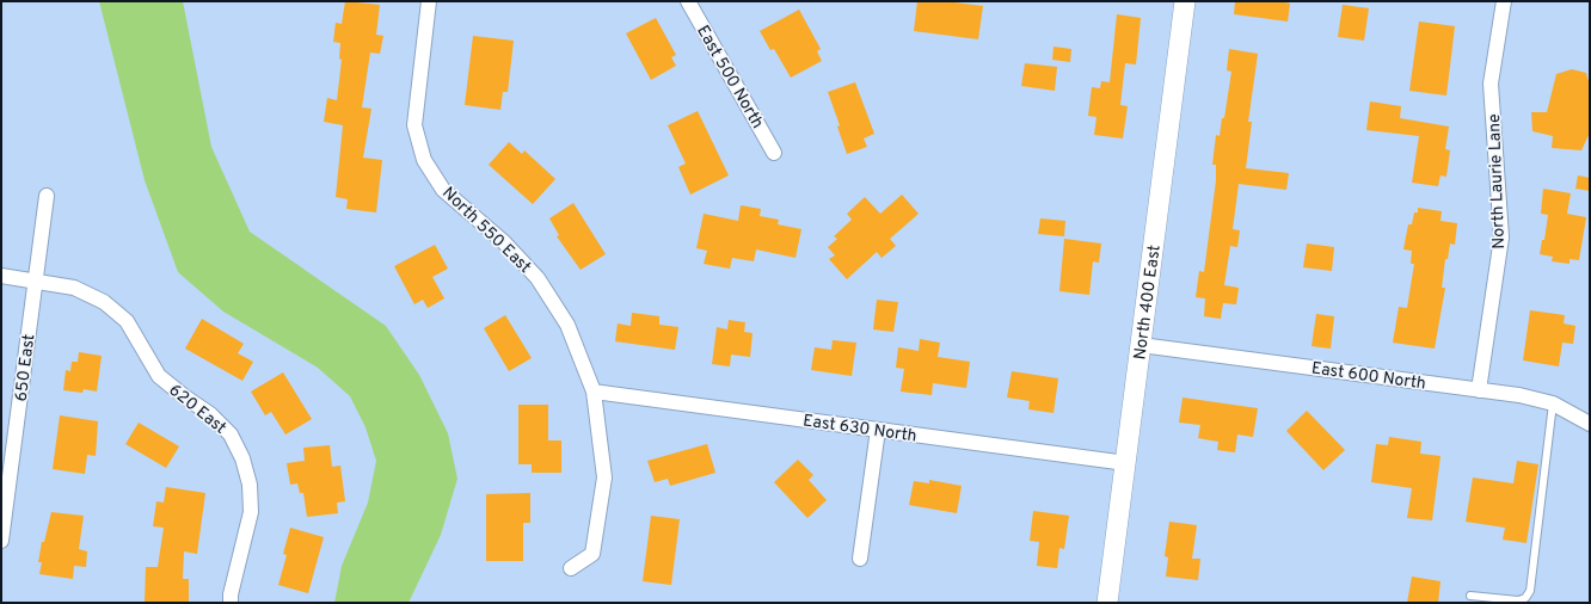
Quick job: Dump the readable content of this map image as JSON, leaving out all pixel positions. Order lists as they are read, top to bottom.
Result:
{
  "streets": {
    "street": [
      "East 500 North",
      "North Laurie Lane",
      "North 550 East",
      "North 400 East",
      "650 East",
      "East 600 North",
      "620 East",
      "East 630 North"
    ]
  },
  "crossings": [
    ["North Laurie Lane", "East 600 North"],
    ["North 550 East", "East 630 North"],
    ["North 400 East", "East 600 North"],
    ["North 400 East", "East 630 North"],
    ["650 East", "620 East"]
  ]
}
